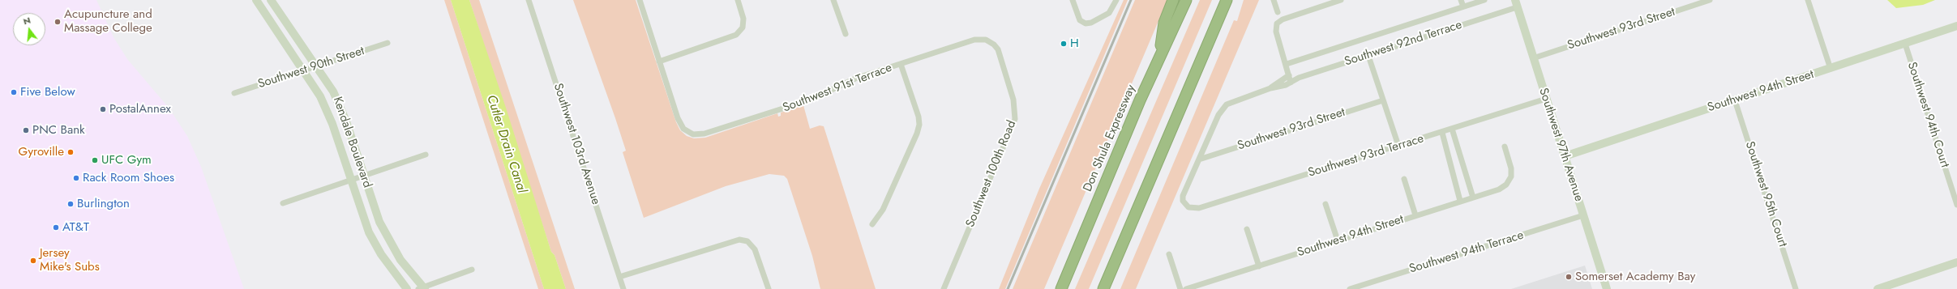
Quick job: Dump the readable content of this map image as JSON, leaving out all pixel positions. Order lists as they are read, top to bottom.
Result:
{
  "streets": {
    "highway": ["Don Shula Expressway"],
    "street": [
      "Southwest 93rd Street",
      "Southwest 92nd Terrace",
      "Southwest 90th Street",
      "Southwest 91st Terrace",
      "Southwest 94th Street",
      "Southwest 94th Court",
      "Kendale Boulevard",
      "Southwest 103rd Avenue",
      "Southwest 97th Avenue",
      "Southwest 93rd Terrace",
      "Southwest 100th Road",
      "Southwest 95th Court",
      "Southwest 94th Terrace"
    ]
  },
  "crossings": [
    ["Southwest 93rd Street", "Southwest 97th Avenue"],
    ["Southwest 93rd Street", "Southwest 93rd Terrace"],
    ["Southwest 92nd Terrace", "Southwest 97th Avenue"],
    ["Southwest 90th Street", "Kendale Boulevard"],
    ["Southwest 91st Terrace", "Southwest 100th Road"],
    ["Southwest 94th Street", "Southwest 94th Court"],
    ["Southwest 94th Street", "Southwest 97th Avenue"],
    ["Southwest 94th Street", "Southwest 95th Court"],
    ["Southwest 97th Avenue", "Southwest 93rd Terrace"],
    ["Southwest 97th Avenue", "Southwest 94th Terrace"]
  ],
  "water": ["Cutler Drain Canal"],
  "places": [
    "Acupuncture and Massage College",
    "H",
    "Five Below",
    "PostalAnnex",
    "PNC Bank",
    "Gyroville",
    "UFC Gym",
    "Rack Room Shoes",
    "Burlington",
    "AT&T",
    "Jersey Mike's Subs",
    "Somerset Academy Bay"
  ],
  "north": "top"
}
